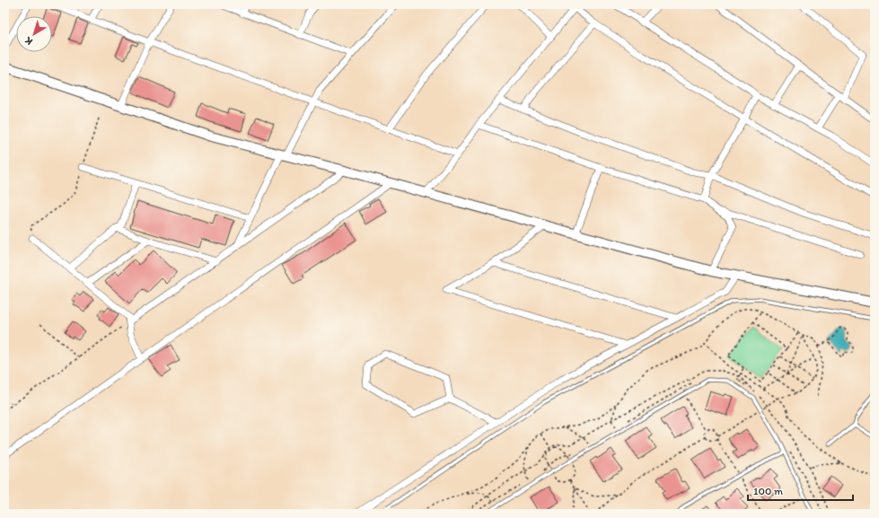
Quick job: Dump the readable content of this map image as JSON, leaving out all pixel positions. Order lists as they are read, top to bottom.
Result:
{
  "scale_bar": "100 m",
  "north": "bottom left"
}
